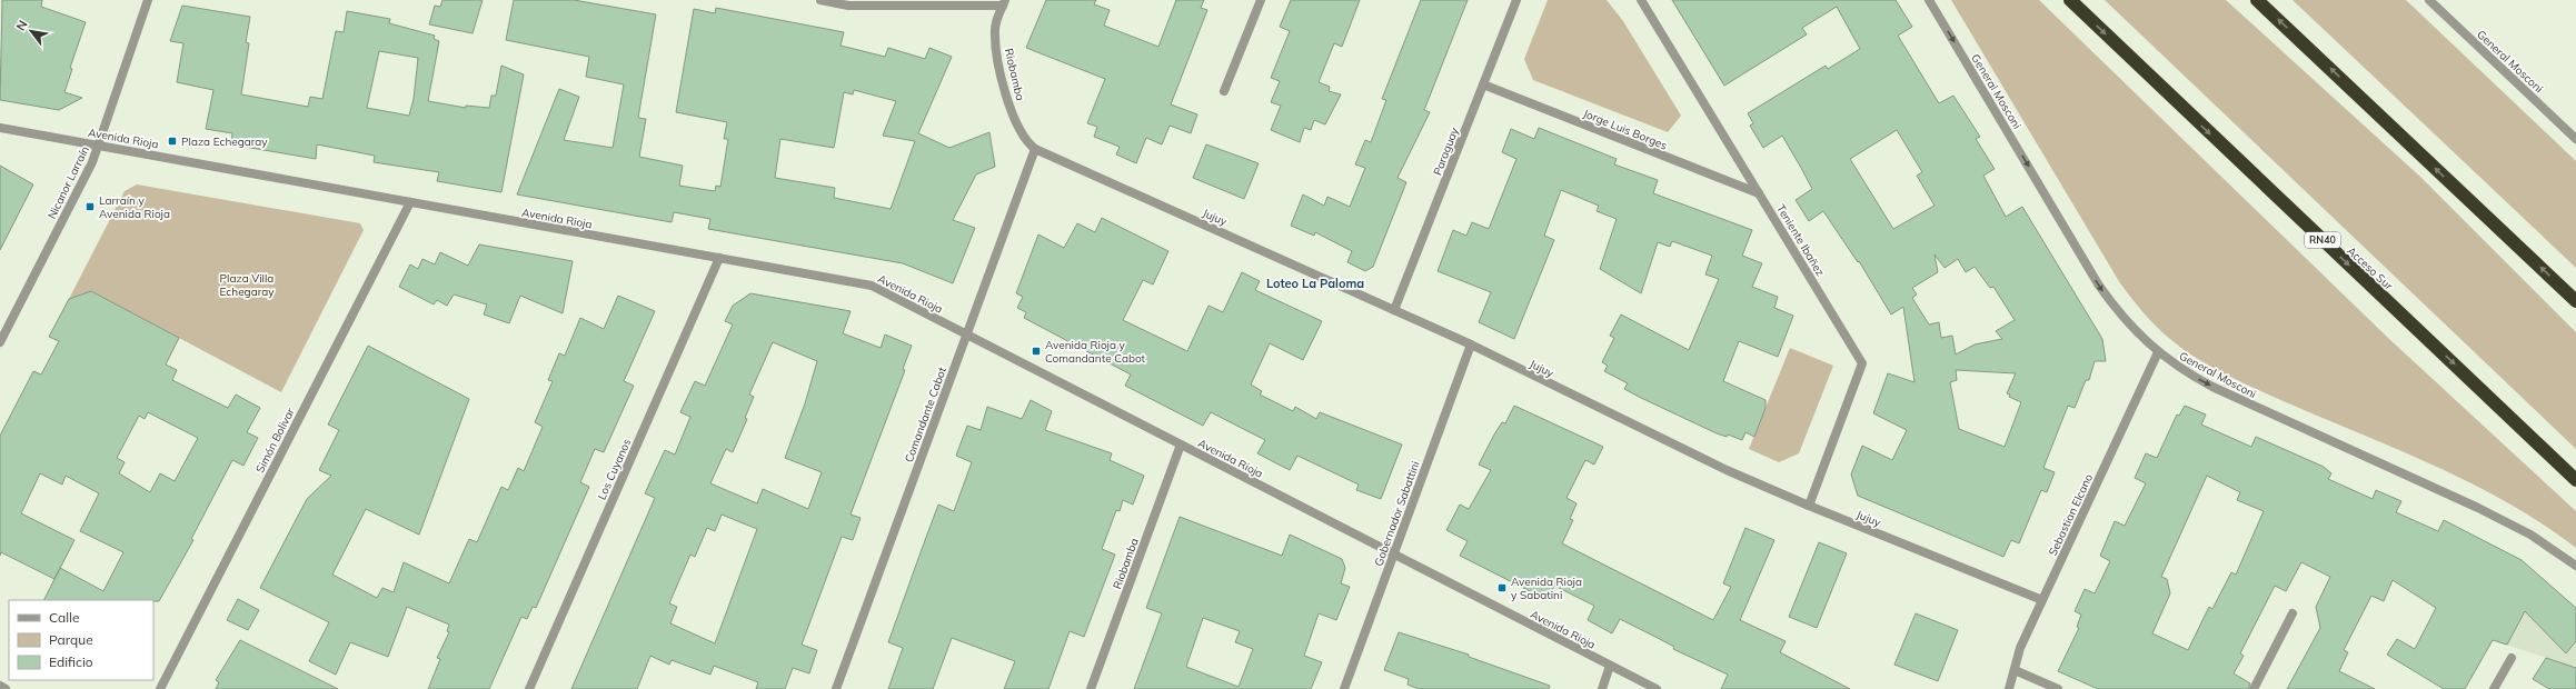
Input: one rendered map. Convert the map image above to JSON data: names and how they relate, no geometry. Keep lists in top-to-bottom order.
{
  "streets": {
    "highway": ["RN40", "Acceso Sur"],
    "street": [
      "General Mosconi",
      "Riobamba",
      "Jorge Luis Borges",
      "Avenida Rioja",
      "Paraguay",
      "Nicanor Larraín",
      "Jujuy",
      "Teniente Ibañez",
      "Comandante Cabot",
      "Simón Bolivar",
      "Los Cuyanos",
      "Gobernador Sabattini",
      "Sebastian Elcano"
    ]
  },
  "crossings": [
    ["General Mosconi", "Sebastian Elcano"],
    ["Riobamba", "Avenida Rioja"],
    ["Riobamba", "Jujuy"],
    ["Riobamba", "Comandante Cabot"],
    ["Jorge Luis Borges", "Paraguay"],
    ["Jorge Luis Borges", "Teniente Ibañez"],
    ["Avenida Rioja", "Nicanor Larraín"],
    ["Avenida Rioja", "Comandante Cabot"],
    ["Avenida Rioja", "Simón Bolivar"],
    ["Avenida Rioja", "Los Cuyanos"],
    ["Avenida Rioja", "Gobernador Sabattini"],
    ["Paraguay", "Jujuy"],
    ["Jujuy", "Teniente Ibañez"],
    ["Jujuy", "Comandante Cabot"],
    ["Jujuy", "Gobernador Sabattini"],
    ["Jujuy", "Sebastian Elcano"]
  ],
  "one_way": ["General Mosconi", "Acceso Sur"],
  "districts": ["Loteo La Paloma"],
  "parks": ["Plaza Villa Echegaray"],
  "places": {
    "transit": [
      "Plaza Echegaray",
      "Larraín y Avenida Rioja",
      "Avenida Rioja y Comandante Cabot",
      "Avenida Rioja y Sabatini"
    ]
  },
  "legend": ["Calle", "Parque", "Edificio"],
  "north": "top left"
}
